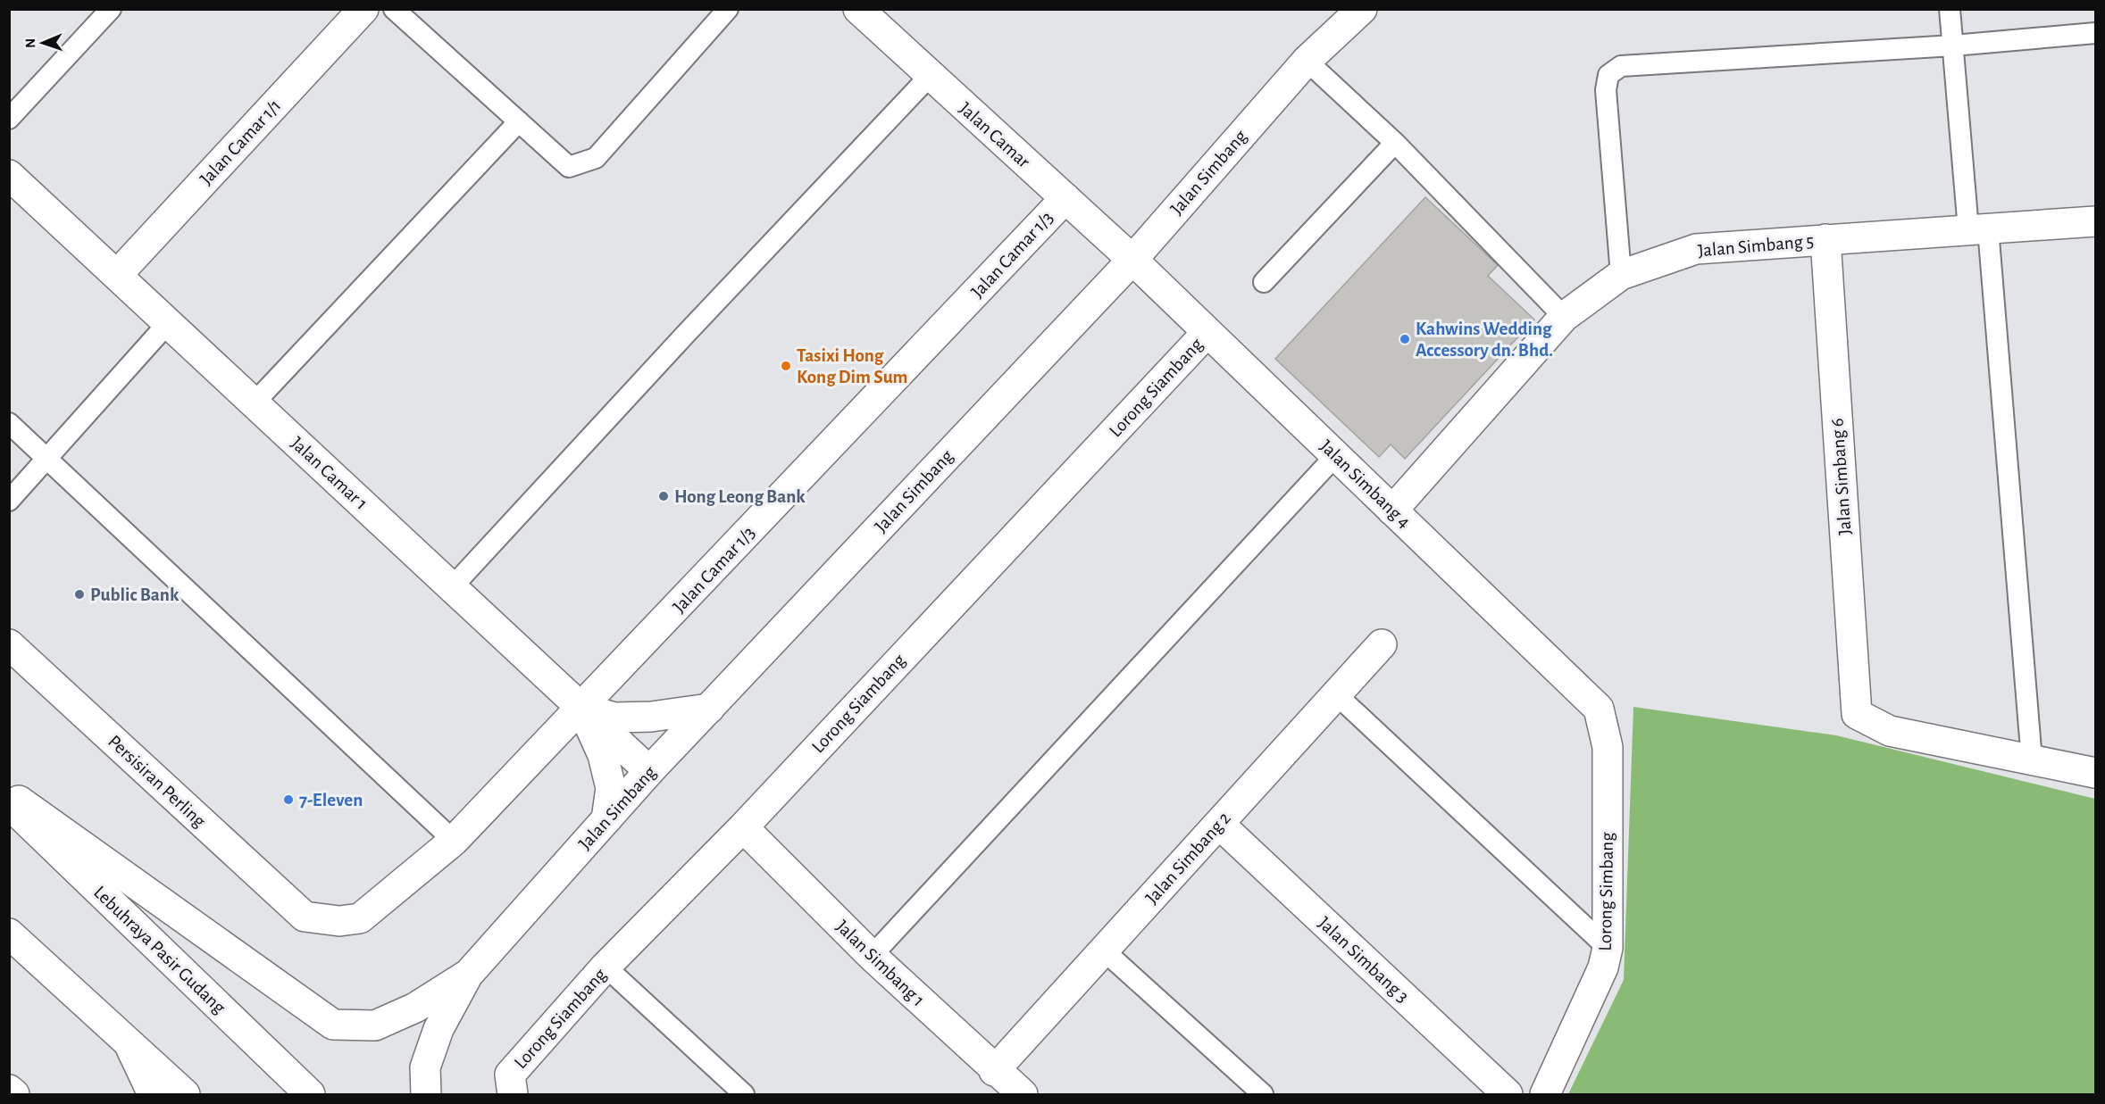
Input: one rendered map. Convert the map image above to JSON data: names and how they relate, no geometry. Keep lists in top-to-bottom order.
{
  "streets": {
    "main road": [
      "Jalan Camar",
      "Jalan Camar 1/1",
      "Jalan Simbang",
      "Jalan Simbang 5",
      "Jalan Camar 1/3",
      "Lorong Siambang",
      "Jalan Camar 1",
      "Jalan Simbang 6",
      "Jalan Simbang 4",
      "Persisiran Perling",
      "Jalan Simbang 2",
      "Lorong Simbang",
      "Lebuhraya Pasir Gudang",
      "Jalan Simbang 3",
      "Jalan Simbang 1"
    ]
  },
  "crossings": [
    ["Jalan Camar", "Jalan Simbang"],
    ["Jalan Camar", "Jalan Camar 1/3"],
    ["Jalan Camar", "Jalan Simbang 4"],
    ["Jalan Camar 1/1", "Jalan Camar 1"],
    ["Jalan Simbang", "Jalan Camar 1"],
    ["Jalan Simbang", "Jalan Simbang 4"],
    ["Jalan Simbang 5", "Jalan Simbang 6"],
    ["Jalan Simbang 5", "Jalan Simbang 4"],
    ["Jalan Camar 1/3", "Jalan Camar 1"],
    ["Jalan Camar 1/3", "Persisiran Perling"],
    ["Lorong Siambang", "Jalan Simbang 4"],
    ["Lorong Siambang", "Jalan Simbang 1"],
    ["Jalan Simbang 4", "Lorong Simbang"],
    ["Jalan Simbang 2", "Jalan Simbang 3"],
    ["Jalan Simbang 2", "Jalan Simbang 1"]
  ],
  "places": [
    "Kahwins Wedding Accessory dn. Bhd.",
    "Tasixi Hong Kong Dim Sum",
    "Hong Leong Bank",
    "Public Bank",
    "7-Eleven"
  ],
  "north": "left"
}
